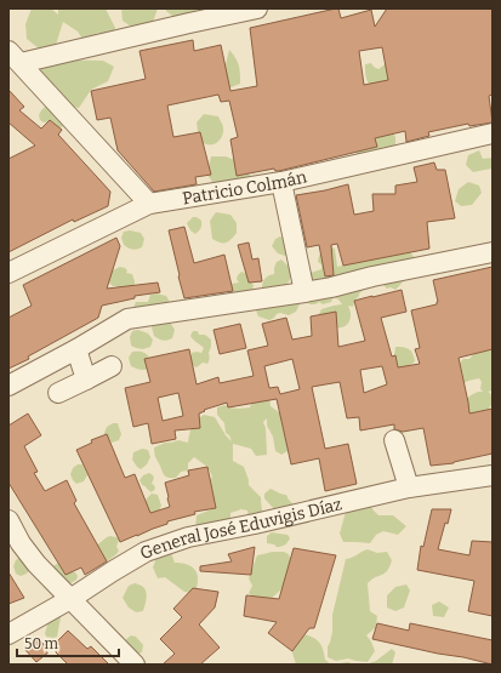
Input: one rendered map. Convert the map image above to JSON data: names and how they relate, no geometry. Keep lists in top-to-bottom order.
{
  "streets": {
    "street": ["Patricio Colmán", "General José Eduvigis Díaz"]
  },
  "scale_bar": "50 m"
}
